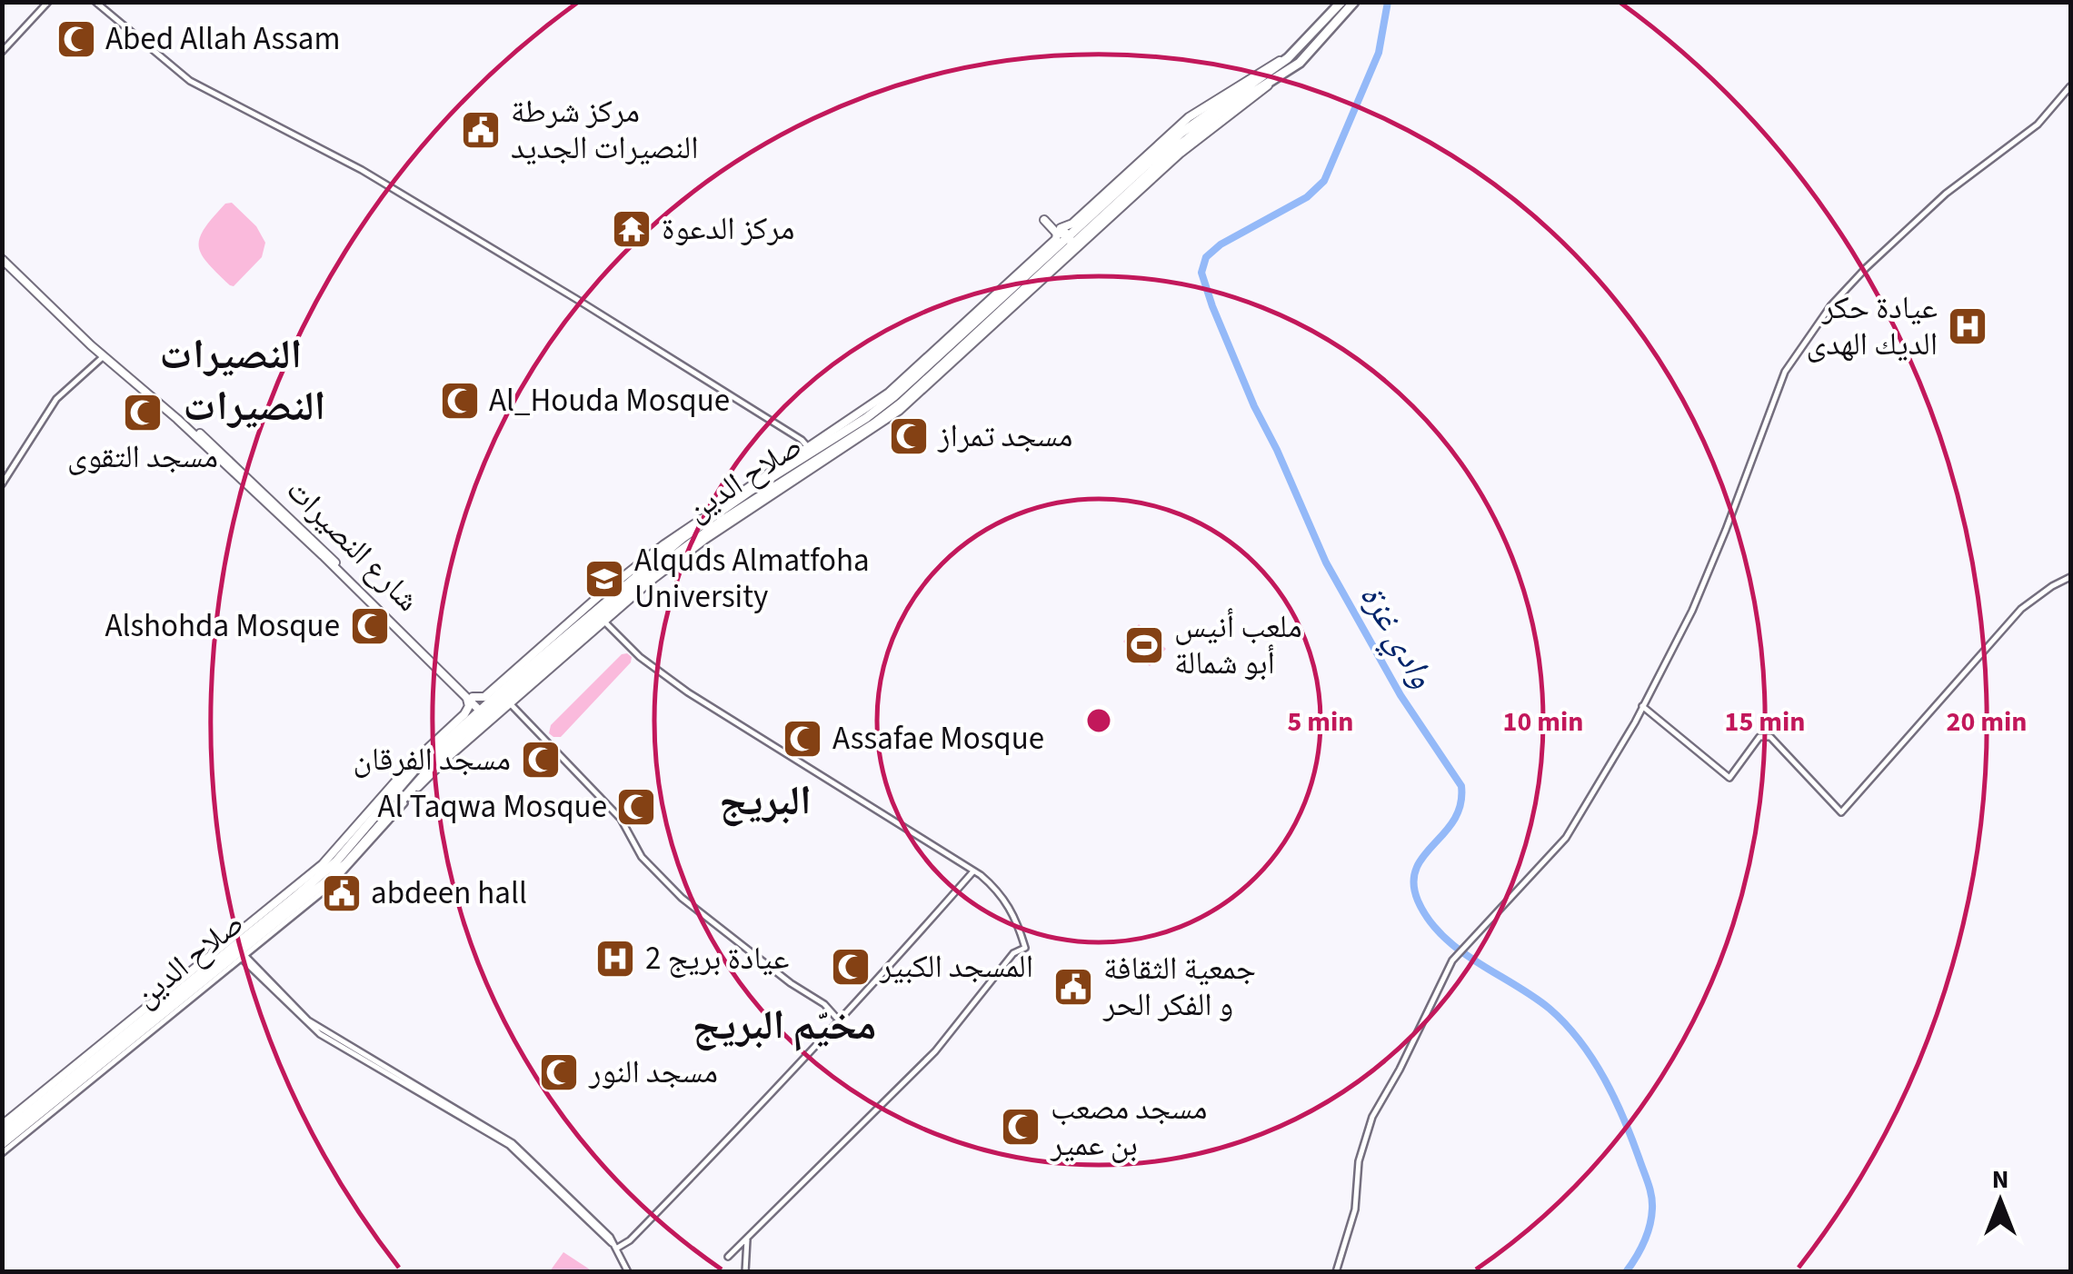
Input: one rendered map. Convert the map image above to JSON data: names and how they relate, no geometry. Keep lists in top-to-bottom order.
{
  "streets": {
    "highway": ["صلاح الدين"],
    "main road": ["شارع النصيرات"]
  },
  "crossings": [
    ["صلاح الدين", "شارع النصيرات"]
  ],
  "districts": [
    "النصيرات",
    "النصيرات",
    "البريج",
    "مخيّم البريج"
  ],
  "water": ["وادي غزة"],
  "places": {
    "mosque": [
      "Abed Allah Assam",
      "Al_Houda Mosque",
      "مسجد التقوى",
      "مسجد تمراز",
      "Alshohda Mosque",
      "Assafae Mosque",
      "مسجد الفرقان",
      "Al Taqwa Mosque",
      "المسجد الكبير",
      "مسجد النور",
      "مسجد مصعب بن عمير"
    ],
    "public building": ["مركز شرطة النصيرات الجديد", "abdeen hall", "جمعية الثقافة و الفكر الحر"],
    "temple": ["مركز الدعوة"],
    "hospital": ["عيادة حكر الديك الهدى", "عيادة بريج 2"],
    "school or university": ["Alquds Almatfoha University"],
    "sports": ["ملعب أنيس أبو شمالة"]
  },
  "north": "top",
  "rings": [
    "5 min",
    "10 min",
    "15 min",
    "20 min"
  ]
}
